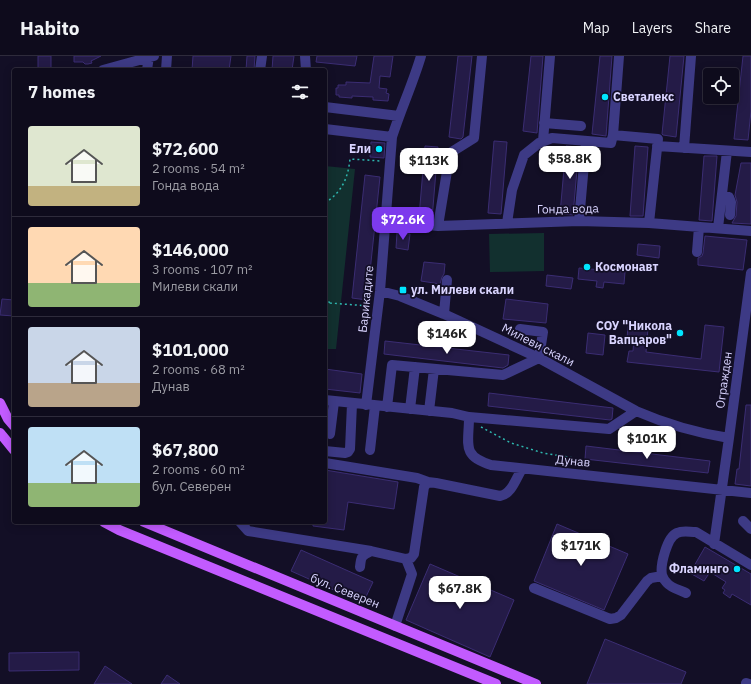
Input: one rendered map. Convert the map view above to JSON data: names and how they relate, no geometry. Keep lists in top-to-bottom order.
{
  "streets": {
    "main road": ["бул. Северен"],
    "street": [
      "Гонда вода",
      "Барикадите",
      "Милеви скали",
      "Огражден",
      "Дунав"
    ]
  },
  "crossings": [
    ["Гонда вода", "Барикадите"],
    ["Барикадите", "Милеви скали"],
    ["Милеви скали", "Огражден"],
    ["Огражден", "Дунав"]
  ],
  "places": {
    "other": [
      "Светалекс",
      "Ели",
      "Космонавт",
      "СОУ \"Никола Вапцаров\"",
      "Фламинго"
    ],
    "transit": ["ул. Милеви скали"]
  },
  "page": {
    "header": "Habito",
    "nav": ["Map", "Layers", "Share"],
    "heading": "7 homes",
    "list": [
      {
        "name": "$72,600",
        "note": "2 rooms · 54 m² · Гонда вода"
      },
      {
        "name": "$146,000",
        "note": "3 rooms · 107 m² · Милеви скали"
      },
      {
        "name": "$101,000",
        "note": "2 rooms · 68 m² · Дунав"
      },
      {
        "name": "$67,800",
        "note": "2 rooms · 60 m² · бул. Северен"
      }
    ],
    "price": [
      "$58.8K",
      "$113K",
      "$72.6K",
      "$146K",
      "$101K",
      "$171K",
      "$67.8K"
    ]
  }
}
